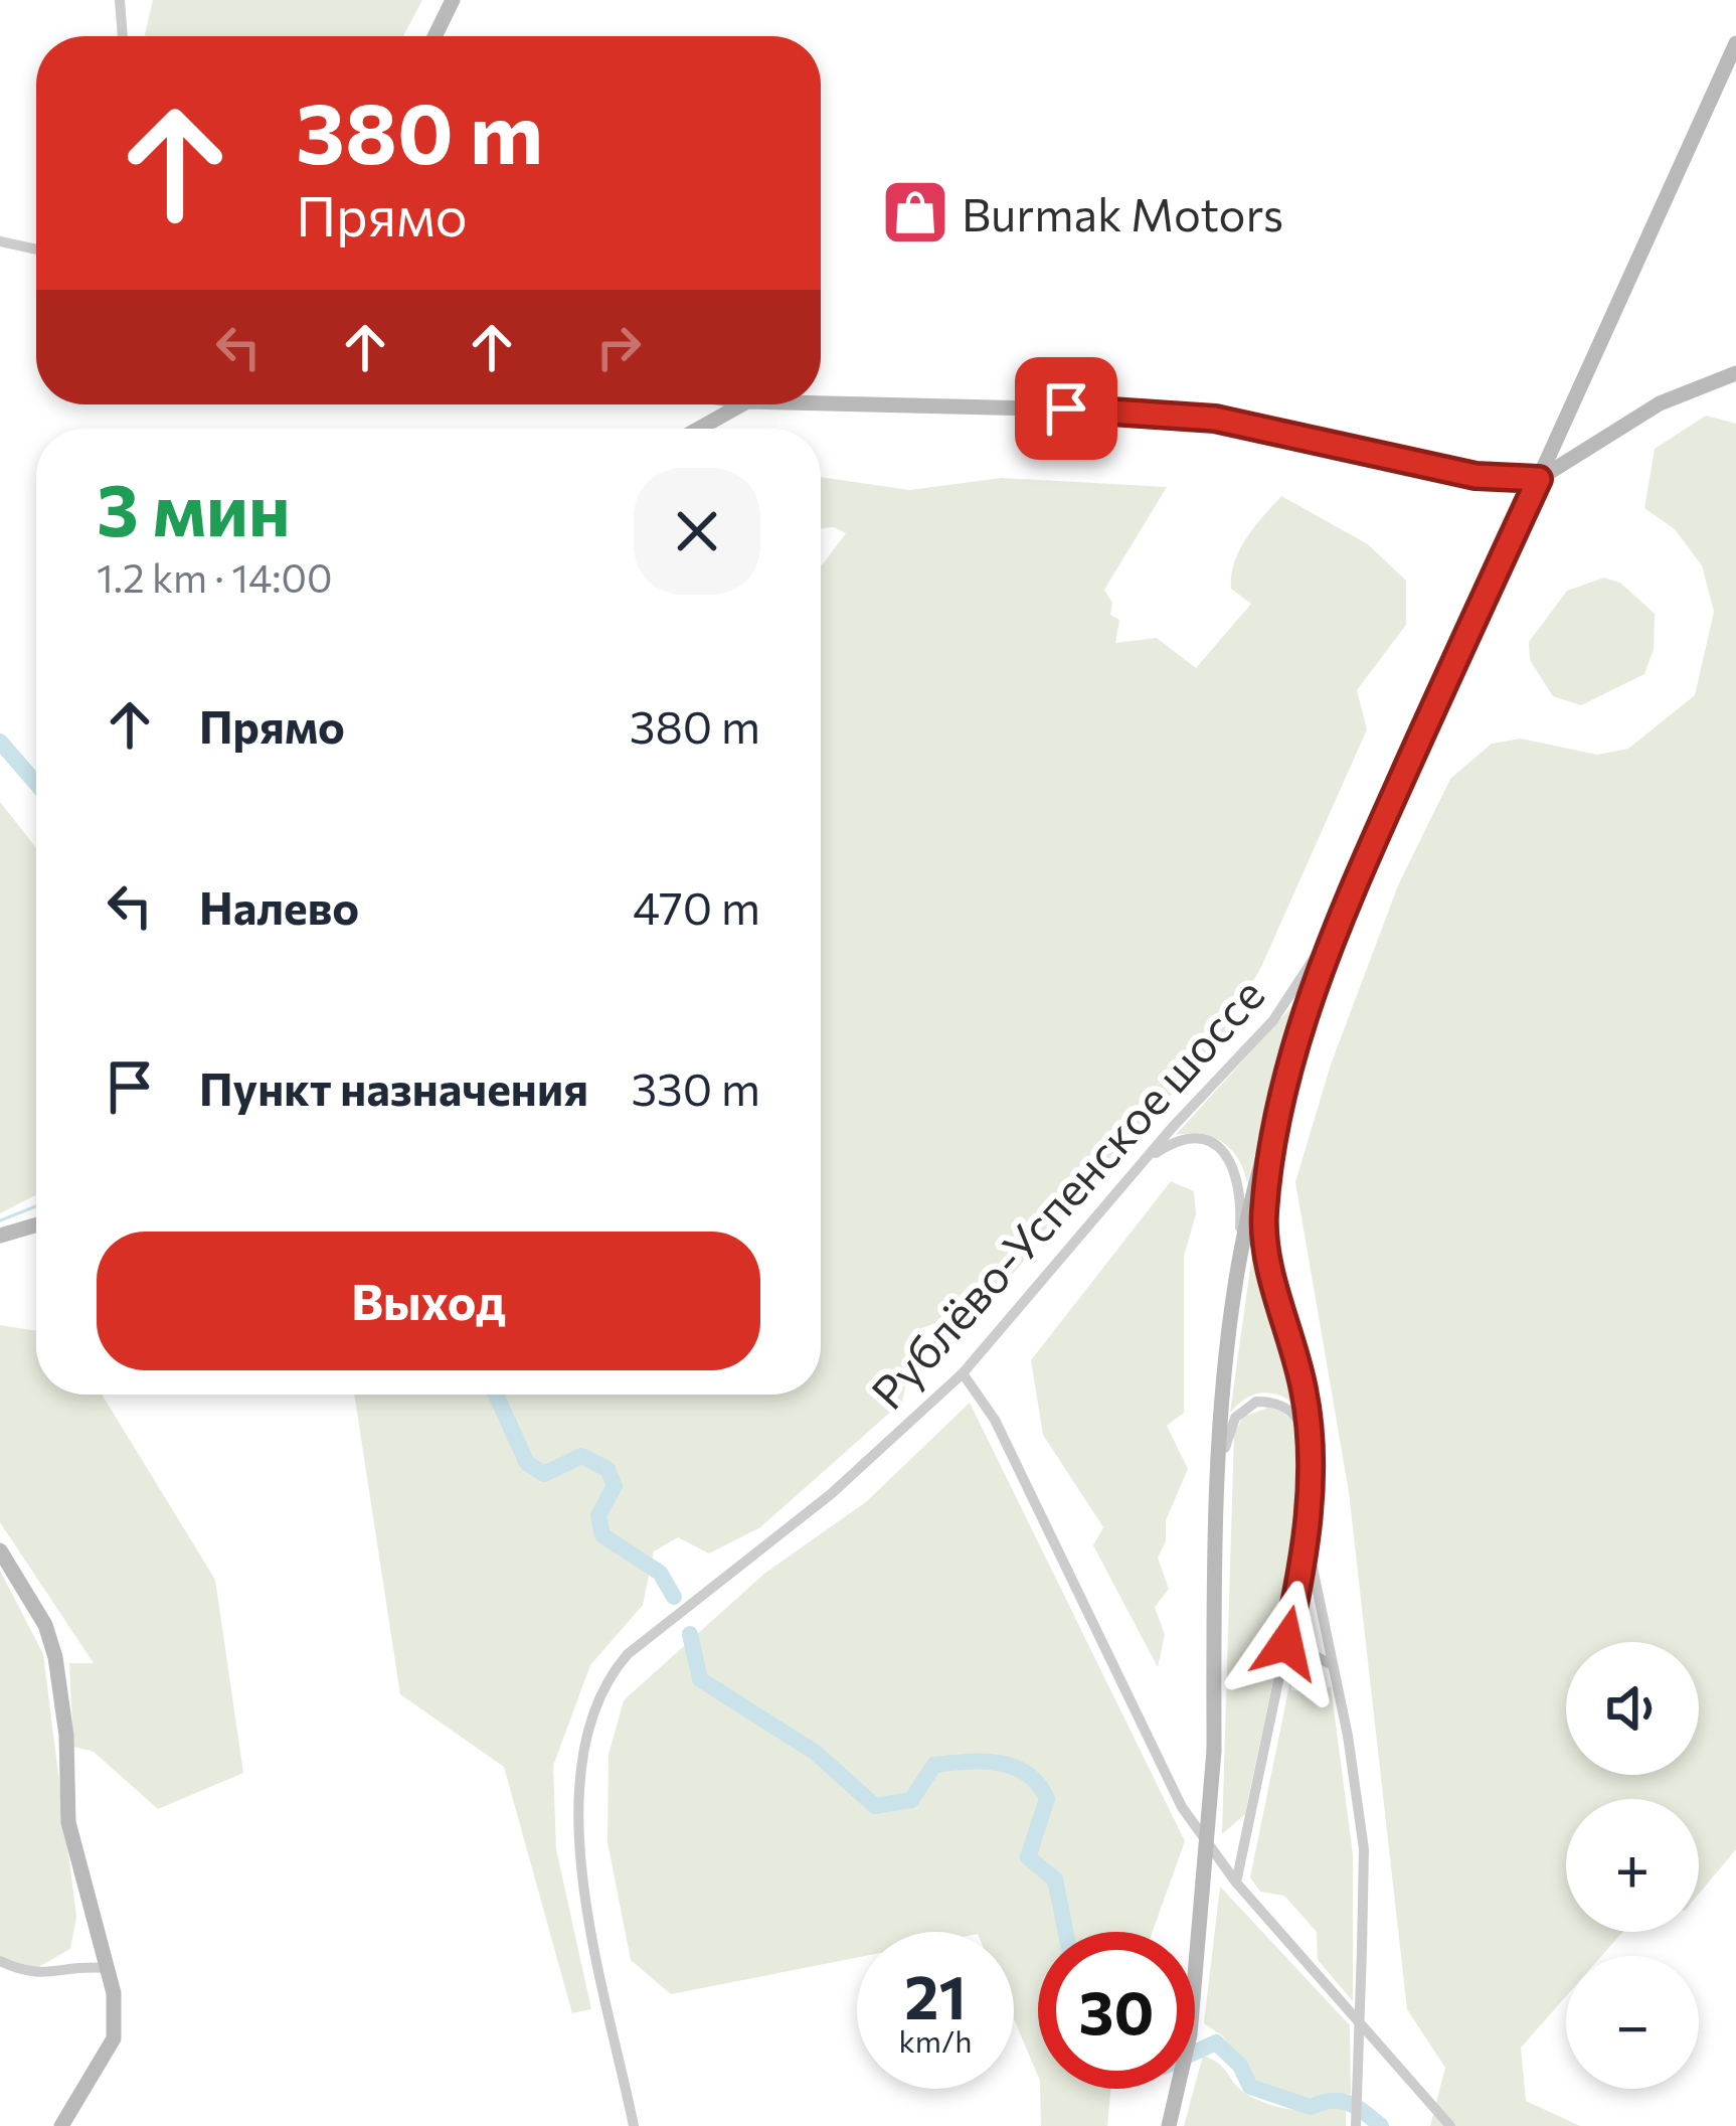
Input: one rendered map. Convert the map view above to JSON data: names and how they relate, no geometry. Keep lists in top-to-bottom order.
{
  "streets": {
    "main road": ["Рублёво-Успенское шоссе"]
  },
  "places": {
    "shop": ["Burmak Motors"]
  },
  "page": {
    "turn": ["380 m", "Прямо"],
    "heading": ["3 мин", "1.2 km · 14:00"],
    "list": [
      {
        "name": "Прямо",
        "value": "380 m"
      },
      {
        "name": "Налево",
        "value": "470 m"
      },
      {
        "name": "Пункт назначения",
        "value": "330 m"
      }
    ],
    "buttons": "Выход",
    "map_buttons": ["+", "−"],
    "speed": "21 km/h",
    "limit": "30"
  }
}
